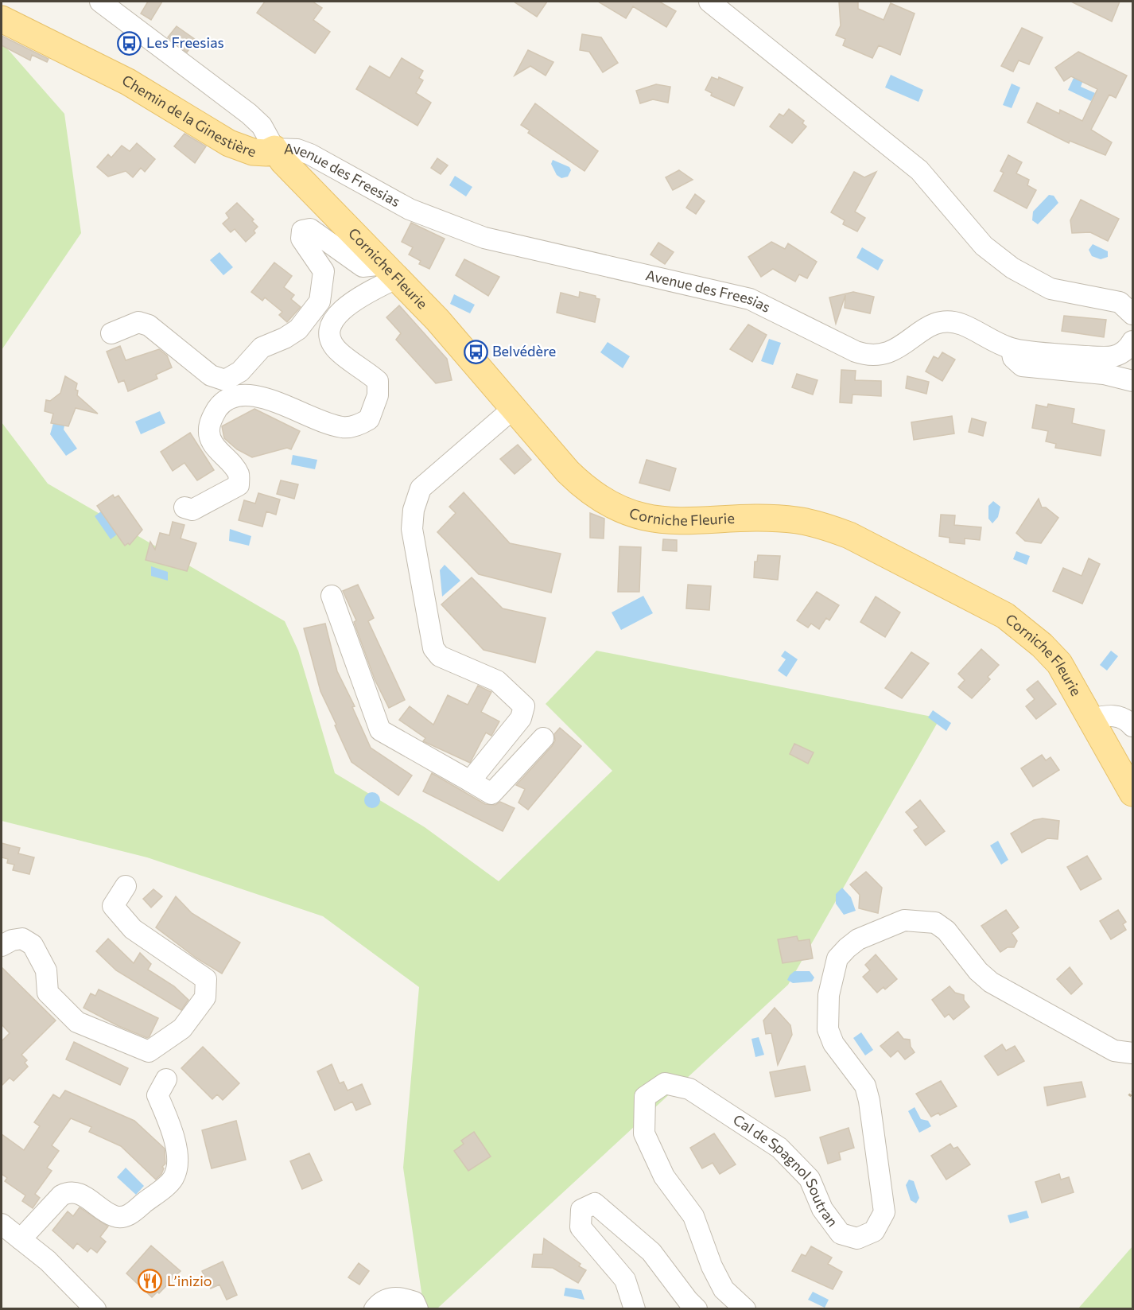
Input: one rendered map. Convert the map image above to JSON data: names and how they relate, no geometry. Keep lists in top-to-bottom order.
{
  "streets": {
    "main road": ["Chemin de la Ginestière", "Corniche Fleurie"],
    "street": ["Avenue des Freesias", "Cal de Spagnol Soutran"]
  },
  "crossings": [
    ["Chemin de la Ginestière", "Avenue des Freesias"],
    ["Chemin de la Ginestière", "Corniche Fleurie"],
    ["Avenue des Freesias", "Corniche Fleurie"]
  ],
  "places": {
    "bus stop": ["Les Freesias", "Belvédère"],
    "restaurant": ["L’inizio"]
  }
}
